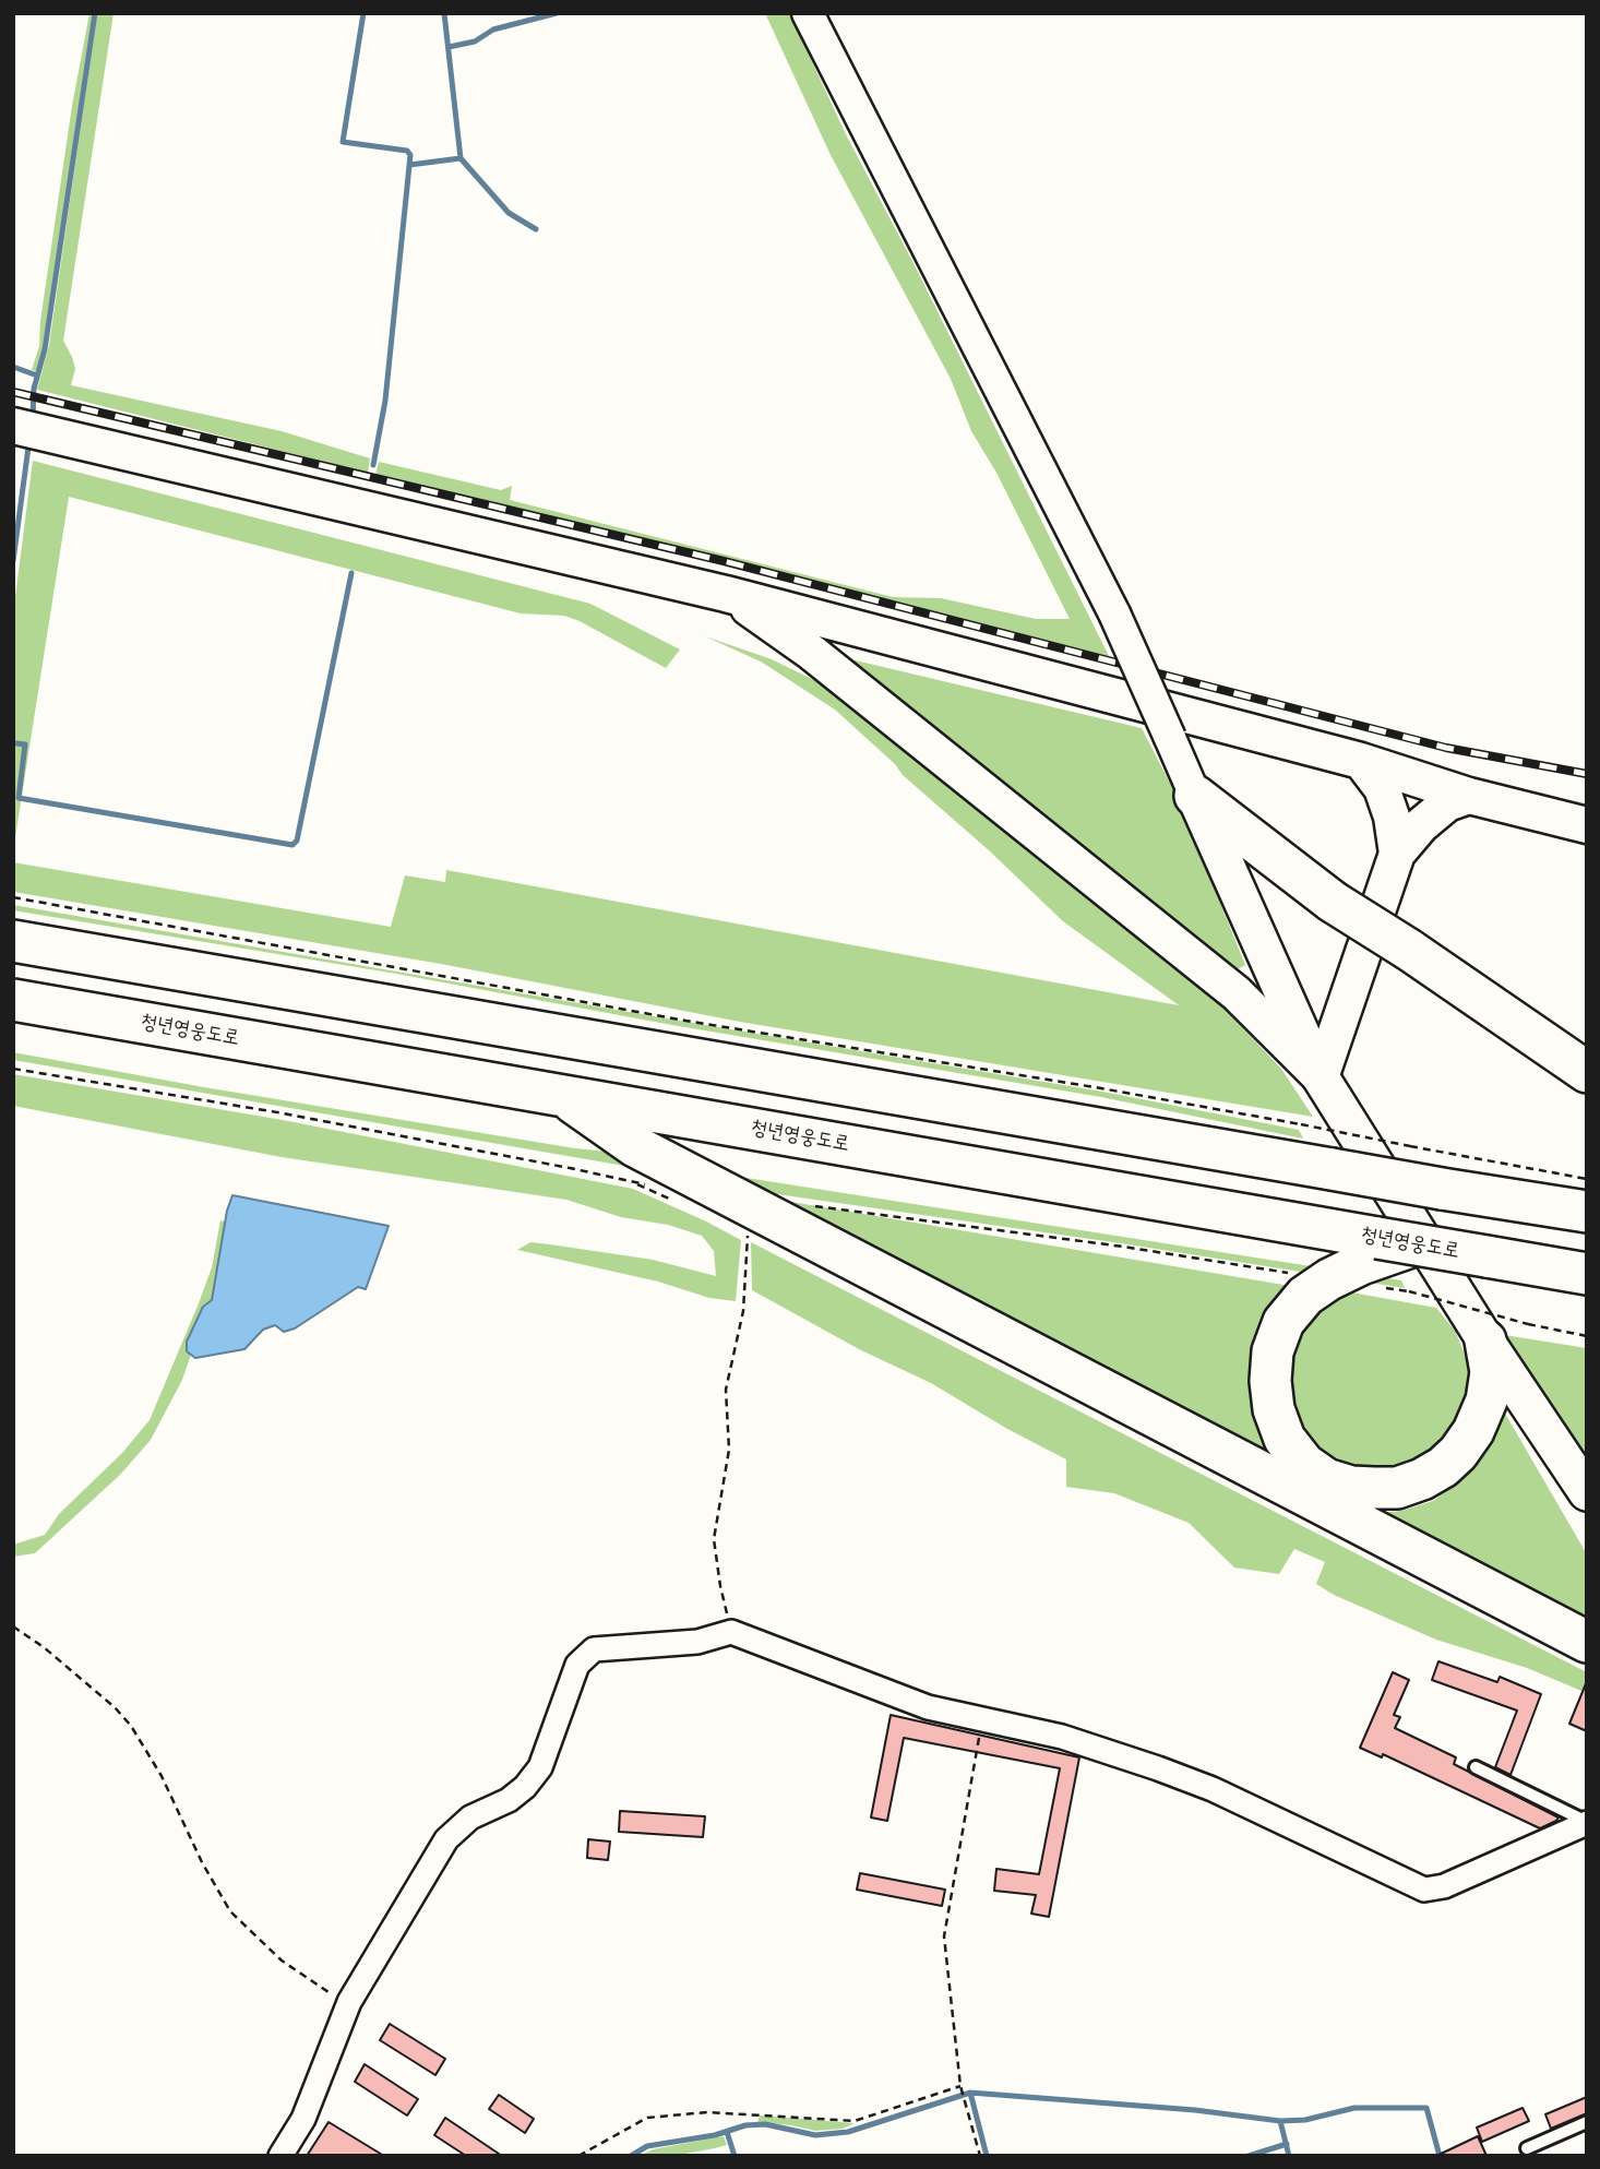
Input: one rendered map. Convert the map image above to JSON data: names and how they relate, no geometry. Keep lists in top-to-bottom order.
{
  "streets": {
    "highway": ["청년영웅도로"]
  }
}
